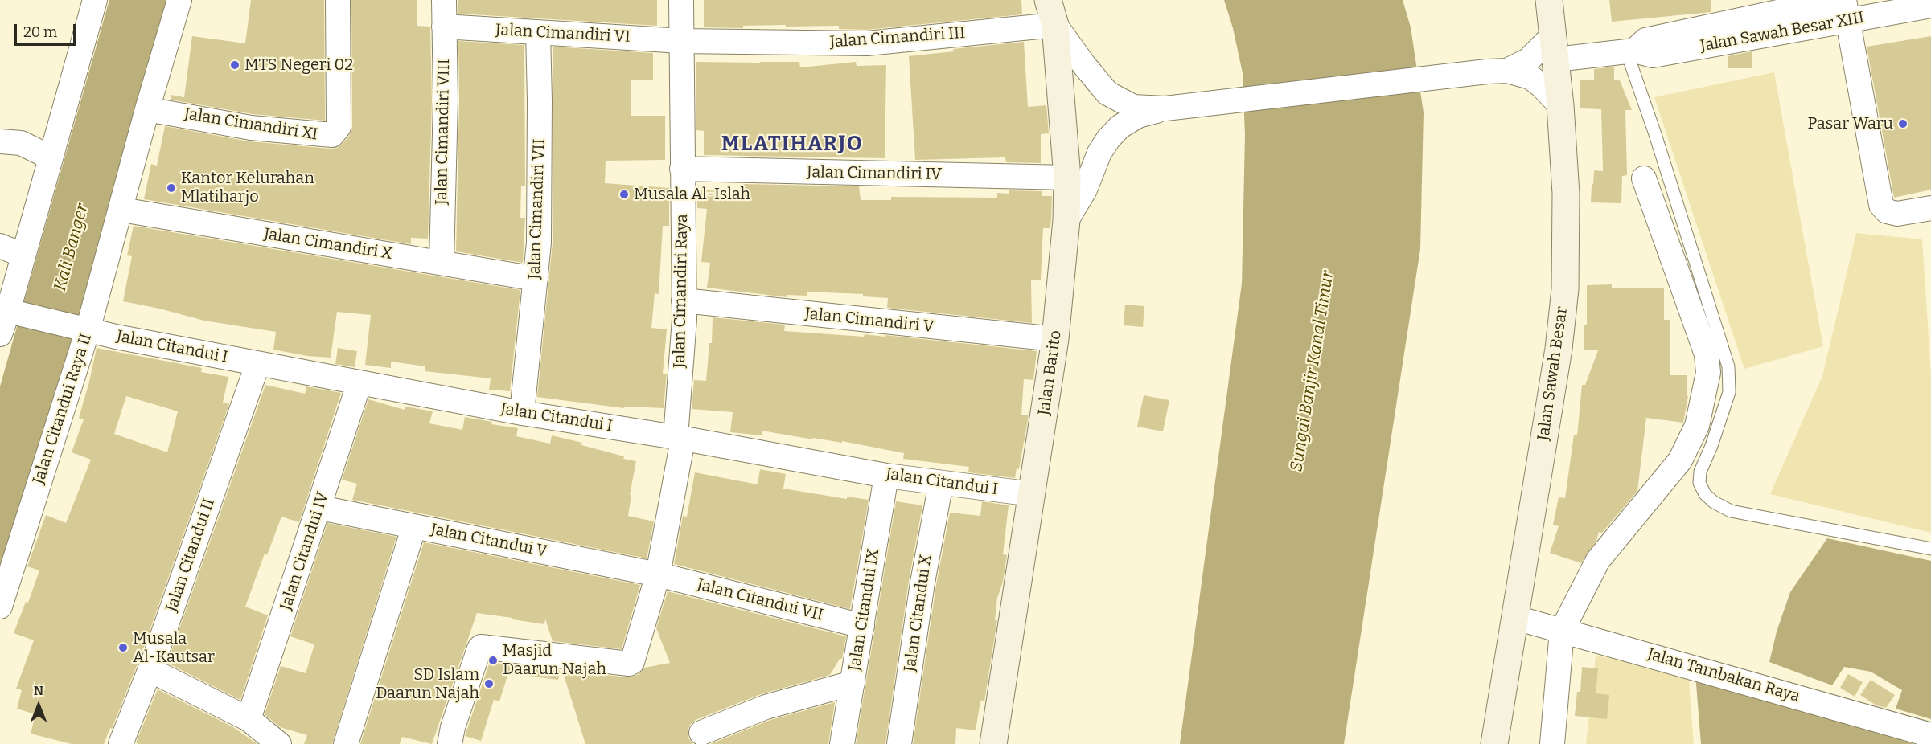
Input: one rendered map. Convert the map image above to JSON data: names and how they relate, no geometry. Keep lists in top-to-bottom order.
{
  "streets": {
    "street": [
      "Jalan Sawah Besar XIII",
      "Jalan Cimandiri VI",
      "Jalan Cimandiri III",
      "Jalan Cimandiri XI",
      "Jalan Cimandiri VIII",
      "Jalan Cimandiri IV",
      "Jalan Cimandiri VII",
      "Jalan Cimandiri X",
      "Jalan Cimandiri Raya",
      "Jalan Cimandiri V",
      "Jalan Citandui I",
      "Jalan Barito",
      "Jalan Sawah Besar",
      "Jalan Citandui Raya II",
      "Jalan Citandui V",
      "Jalan Citandui IV",
      "Jalan Citandui II",
      "Jalan Citandui VII",
      "Jalan Citandui IX",
      "Jalan Citandui X",
      "Jalan Tambakan Raya"
    ]
  },
  "crossings": [
    ["Jalan Sawah Besar XIII", "Jalan Sawah Besar"],
    ["Jalan Cimandiri VI", "Jalan Cimandiri III"],
    ["Jalan Cimandiri VI", "Jalan Cimandiri VIII"],
    ["Jalan Cimandiri VI", "Jalan Cimandiri VII"],
    ["Jalan Cimandiri VI", "Jalan Cimandiri Raya"],
    ["Jalan Cimandiri III", "Jalan Cimandiri Raya"],
    ["Jalan Cimandiri III", "Jalan Barito"],
    ["Jalan Cimandiri XI", "Jalan Citandui Raya II"],
    ["Jalan Cimandiri VIII", "Jalan Cimandiri X"],
    ["Jalan Cimandiri IV", "Jalan Cimandiri Raya"],
    ["Jalan Cimandiri IV", "Jalan Barito"],
    ["Jalan Cimandiri VII", "Jalan Cimandiri X"],
    ["Jalan Cimandiri VII", "Jalan Citandui I"],
    ["Jalan Cimandiri X", "Jalan Citandui Raya II"],
    ["Jalan Cimandiri Raya", "Jalan Cimandiri V"],
    ["Jalan Cimandiri Raya", "Jalan Citandui I"],
    ["Jalan Cimandiri Raya", "Jalan Citandui V"],
    ["Jalan Cimandiri Raya", "Jalan Citandui VII"],
    ["Jalan Cimandiri V", "Jalan Barito"],
    ["Jalan Citandui I", "Jalan Barito"],
    ["Jalan Citandui I", "Jalan Citandui Raya II"],
    ["Jalan Citandui I", "Jalan Citandui IV"],
    ["Jalan Citandui I", "Jalan Citandui II"],
    ["Jalan Citandui I", "Jalan Citandui IX"],
    ["Jalan Citandui I", "Jalan Citandui X"],
    ["Jalan Sawah Besar", "Jalan Tambakan Raya"],
    ["Jalan Citandui V", "Jalan Citandui IV"],
    ["Jalan Citandui V", "Jalan Citandui VII"],
    ["Jalan Citandui VII", "Jalan Citandui IX"]
  ],
  "districts": ["MLATIHARJO"],
  "water": ["Kali Banger", "Sungai Banjir Kanal Timur"],
  "places": [
    "MTS Negeri 02",
    "Pasar Waru",
    "Kantor Kelurahan Mlatiharjo",
    "Musala Al-Islah",
    "Musala Al-Kautsar",
    "Masjid Daarun Najah",
    "SD Islam Daarun Najah"
  ],
  "scale_bar": "20 m",
  "north": "top"
}
